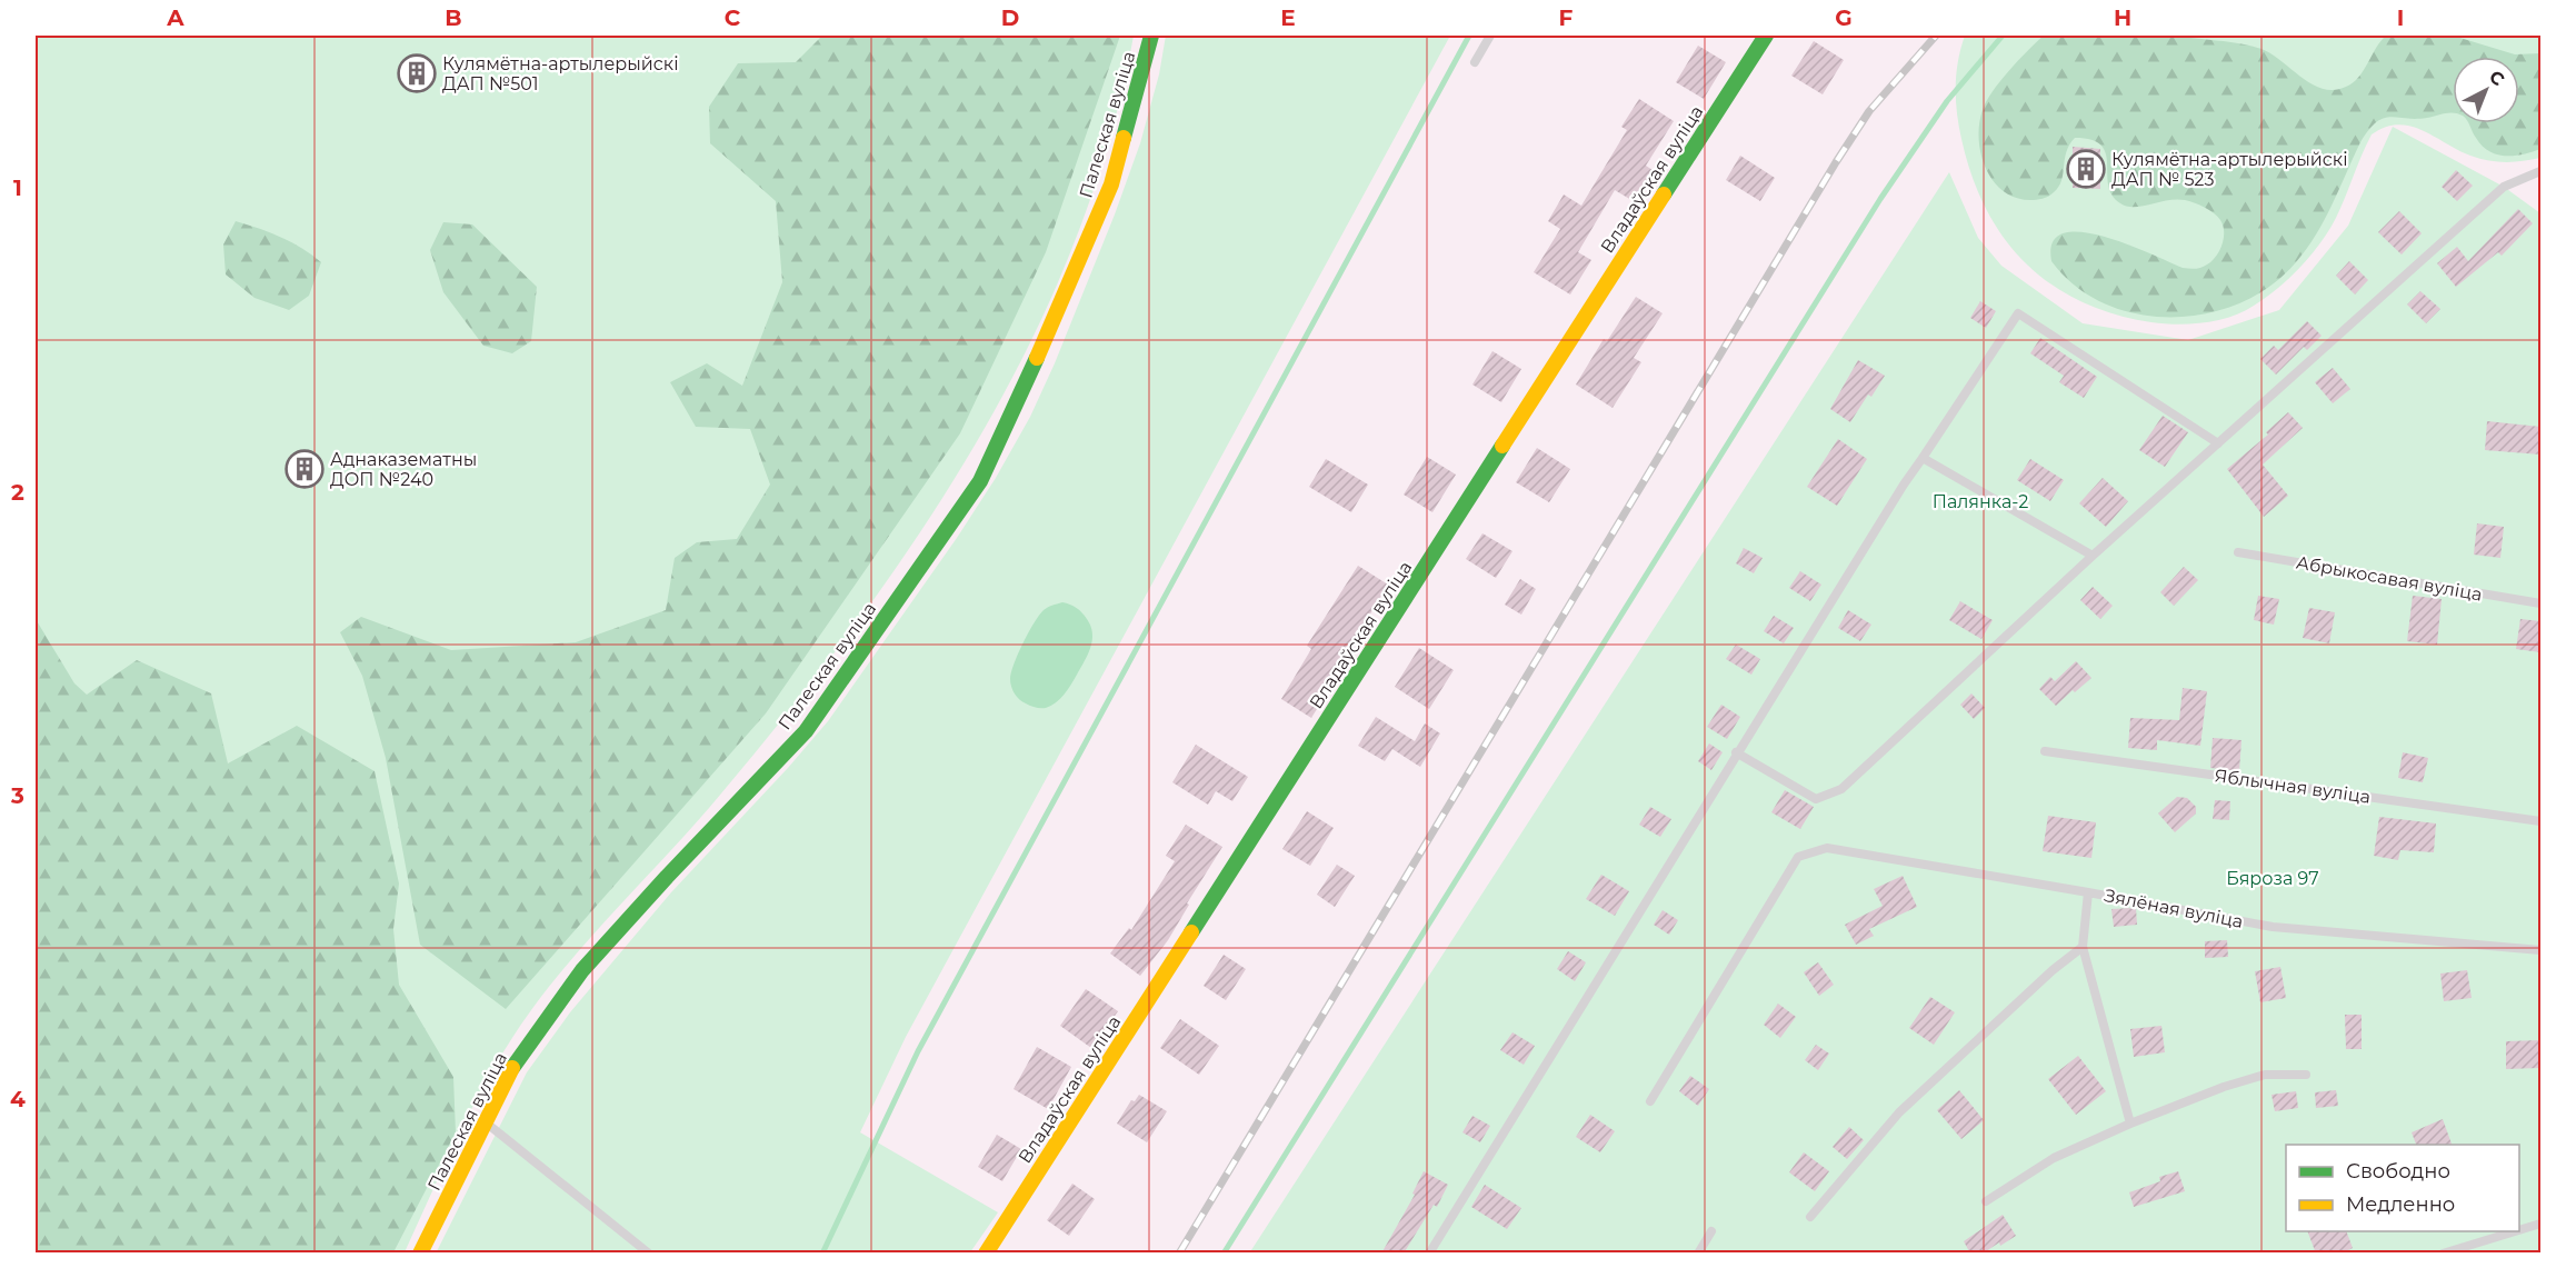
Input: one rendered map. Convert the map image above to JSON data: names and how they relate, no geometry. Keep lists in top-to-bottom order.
{
  "streets": {
    "street": ["Палеская вуліца", "Владаўская вуліца"],
    "lane": ["Абрыкосавая вуліца", "Яблычная вуліца", "Зялёная вуліца"]
  },
  "parks": ["Палянка-2", "Бяроза 97"],
  "places": {
    "building": ["Кулямётна-артылерыйскі ДАП №501", "Кулямётна-артылерыйскі ДАП № 523", "Аднаказематны ДОП №240"]
  },
  "legend": ["Свободно", "Медленно"],
  "north": "top right",
  "grid": {
    "columns": [
      "A",
      "B",
      "C",
      "D",
      "E",
      "F",
      "G",
      "H",
      "I"
    ],
    "rows": [
      "1",
      "2",
      "3",
      "4"
    ]
  }
}
